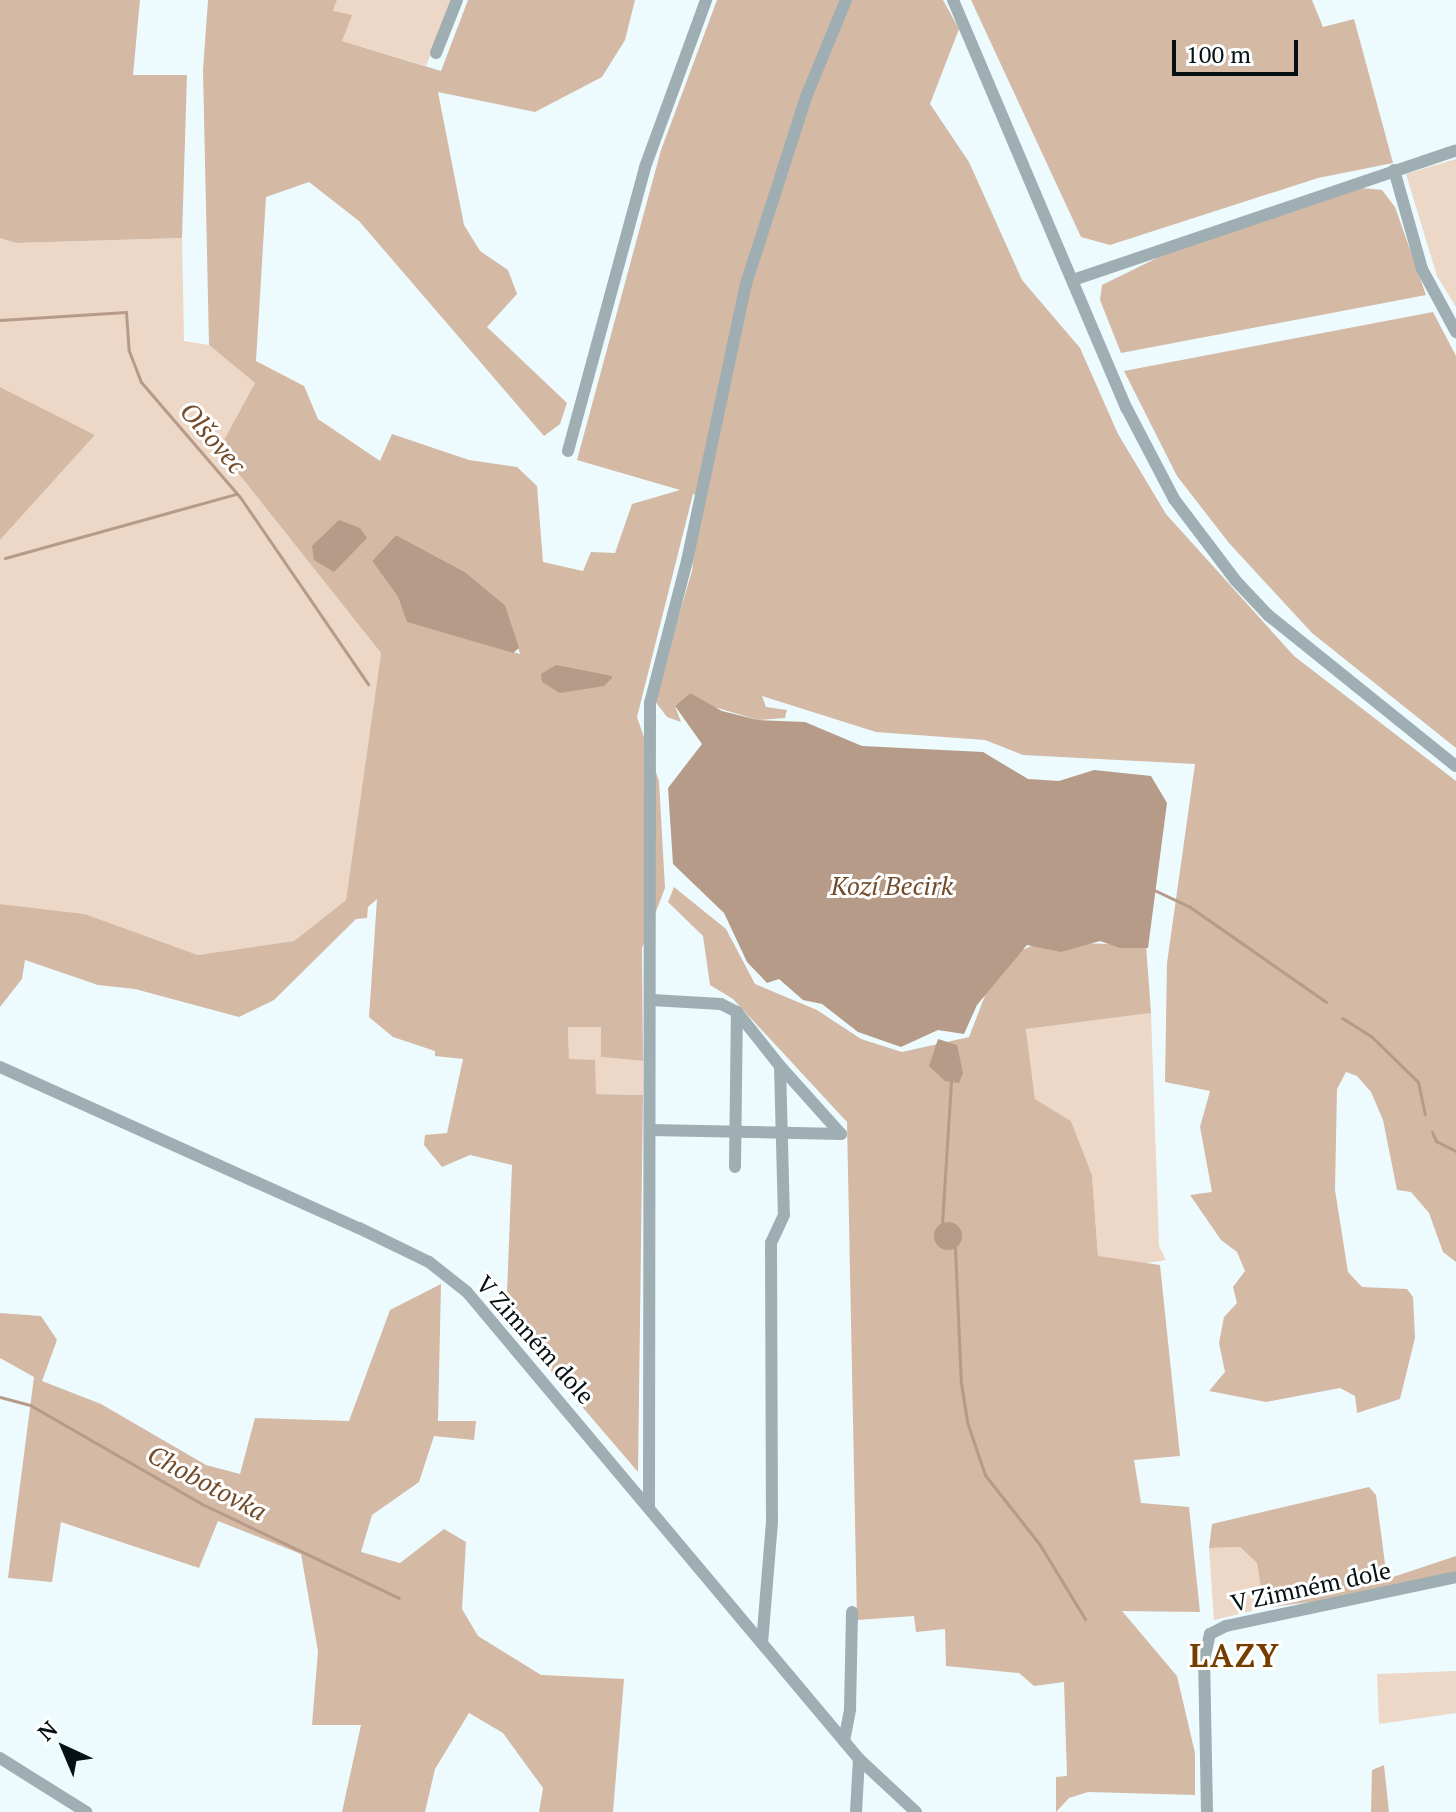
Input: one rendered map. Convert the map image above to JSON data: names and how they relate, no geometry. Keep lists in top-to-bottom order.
{
  "streets": {
    "street": ["V Zimném dole"]
  },
  "districts": ["LAZY"],
  "water": ["Olšovec", "Kozí Becirk", "Chobotovka"],
  "scale_bar": "100 m",
  "north": "top left"
}
